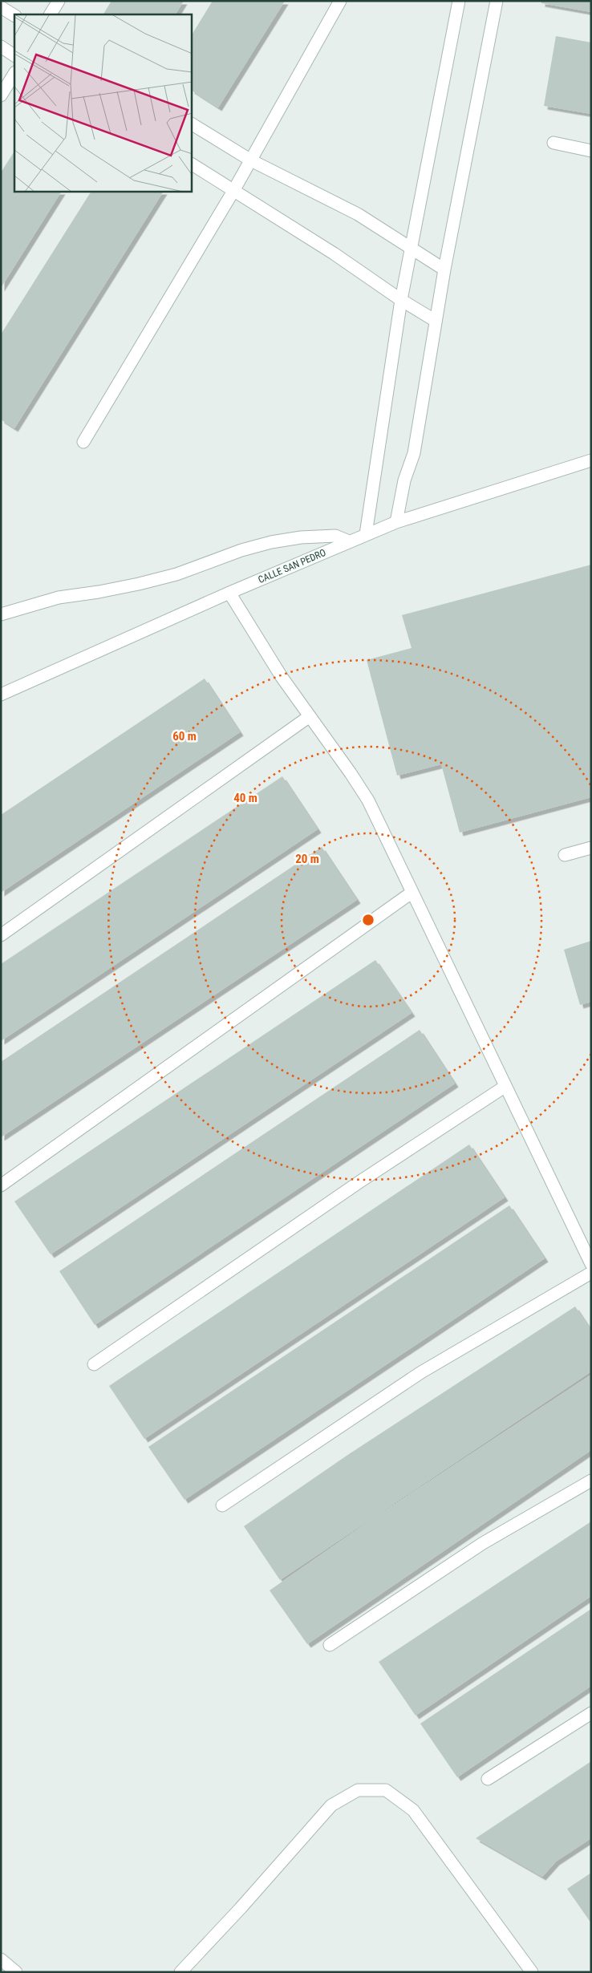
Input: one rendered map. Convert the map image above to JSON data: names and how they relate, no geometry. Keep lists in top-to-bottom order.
{
  "streets": {
    "street": ["CALLE SAN PEDRO"]
  },
  "rings": ["60 m", "40 m", "20 m"]
}
